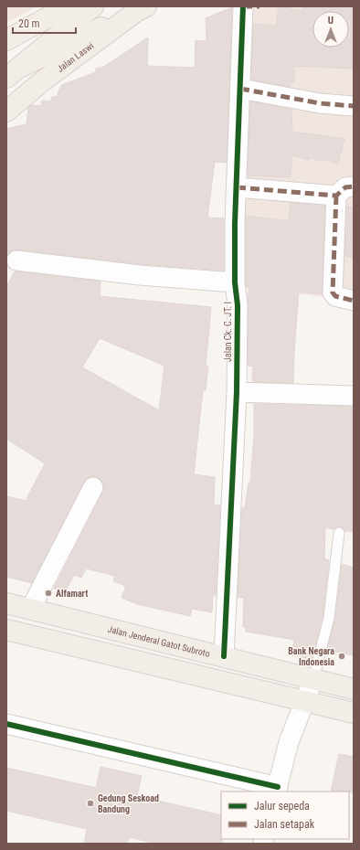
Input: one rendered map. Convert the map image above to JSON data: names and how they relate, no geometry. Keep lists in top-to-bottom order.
{
  "streets": {
    "main road": ["Jalan Laswi", "Jalan Jenderal Gatot Subroto"],
    "street": ["Jalan Ck. C. JT. I"]
  },
  "crossings": [
    ["Jalan Ck. C. JT. I", "Jalan Jenderal Gatot Subroto"]
  ],
  "places": ["Alfamart", "Bank Negara Indonesia", "Gedung Seskoad Bandung"],
  "legend": ["Jalur sepeda", "Jalan setapak"],
  "scale_bar": "20 m",
  "north": "top"
}
